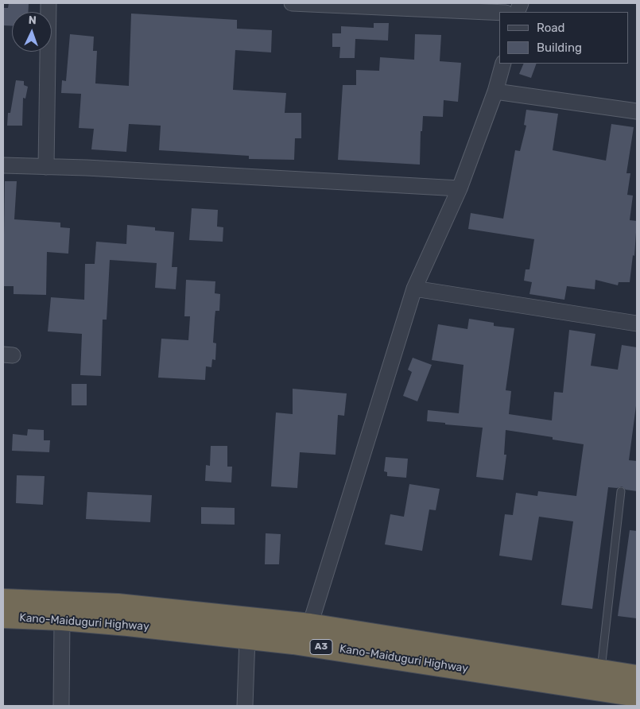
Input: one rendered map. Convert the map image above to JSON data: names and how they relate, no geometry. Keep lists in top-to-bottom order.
{
  "streets": {
    "highway": ["Kano-Maiduguri Highway", "A3"]
  },
  "legend": ["Road", "Building"],
  "north": "top"
}
